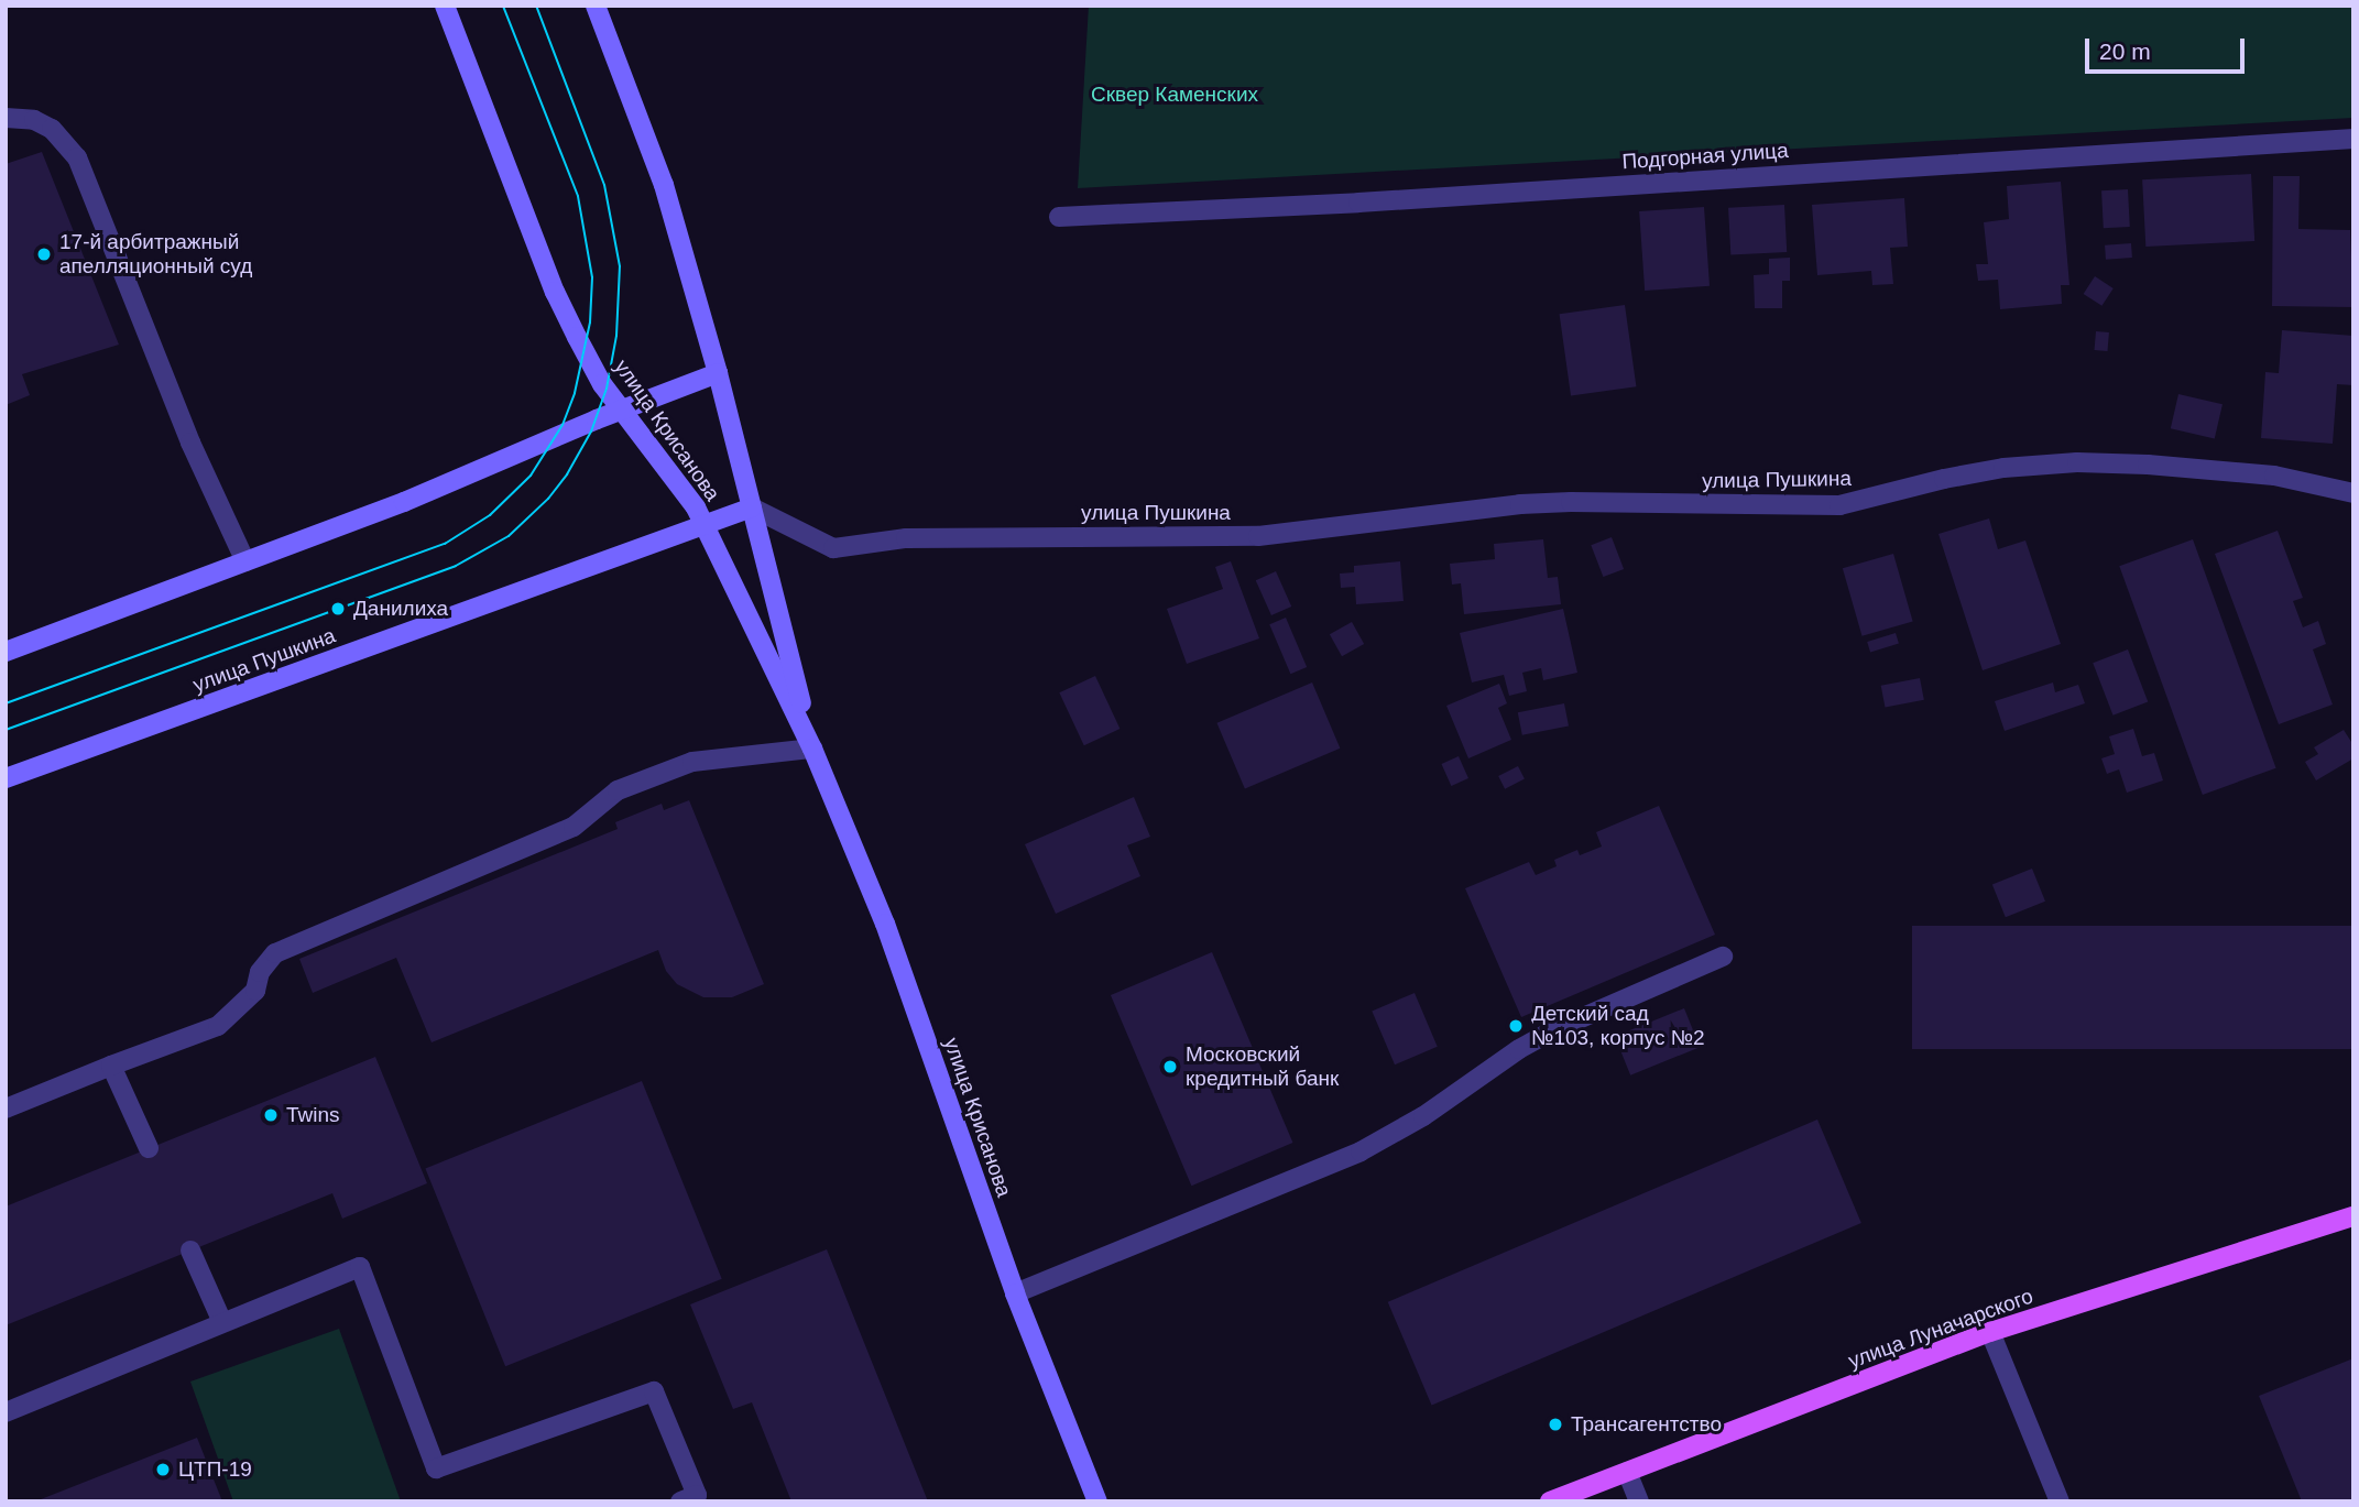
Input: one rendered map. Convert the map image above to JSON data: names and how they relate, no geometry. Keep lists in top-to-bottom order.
{
  "streets": {
    "main road": ["улица Крисанова", "улица Пушкина", "улица Луначарского"],
    "street": ["Подгорная улица"]
  },
  "crossings": [
    ["улица Крисанова", "улица Пушкина"]
  ],
  "parks": ["Сквер Каменских"],
  "places": [
    "17-й арбитражный апелляционный суд",
    "Данилиха",
    "Детский сад №103, корпус №2",
    "Московский кредитный банк",
    "Twins",
    "Трансагентство",
    "ЦТП-19"
  ],
  "scale_bar": "20 m"
}
